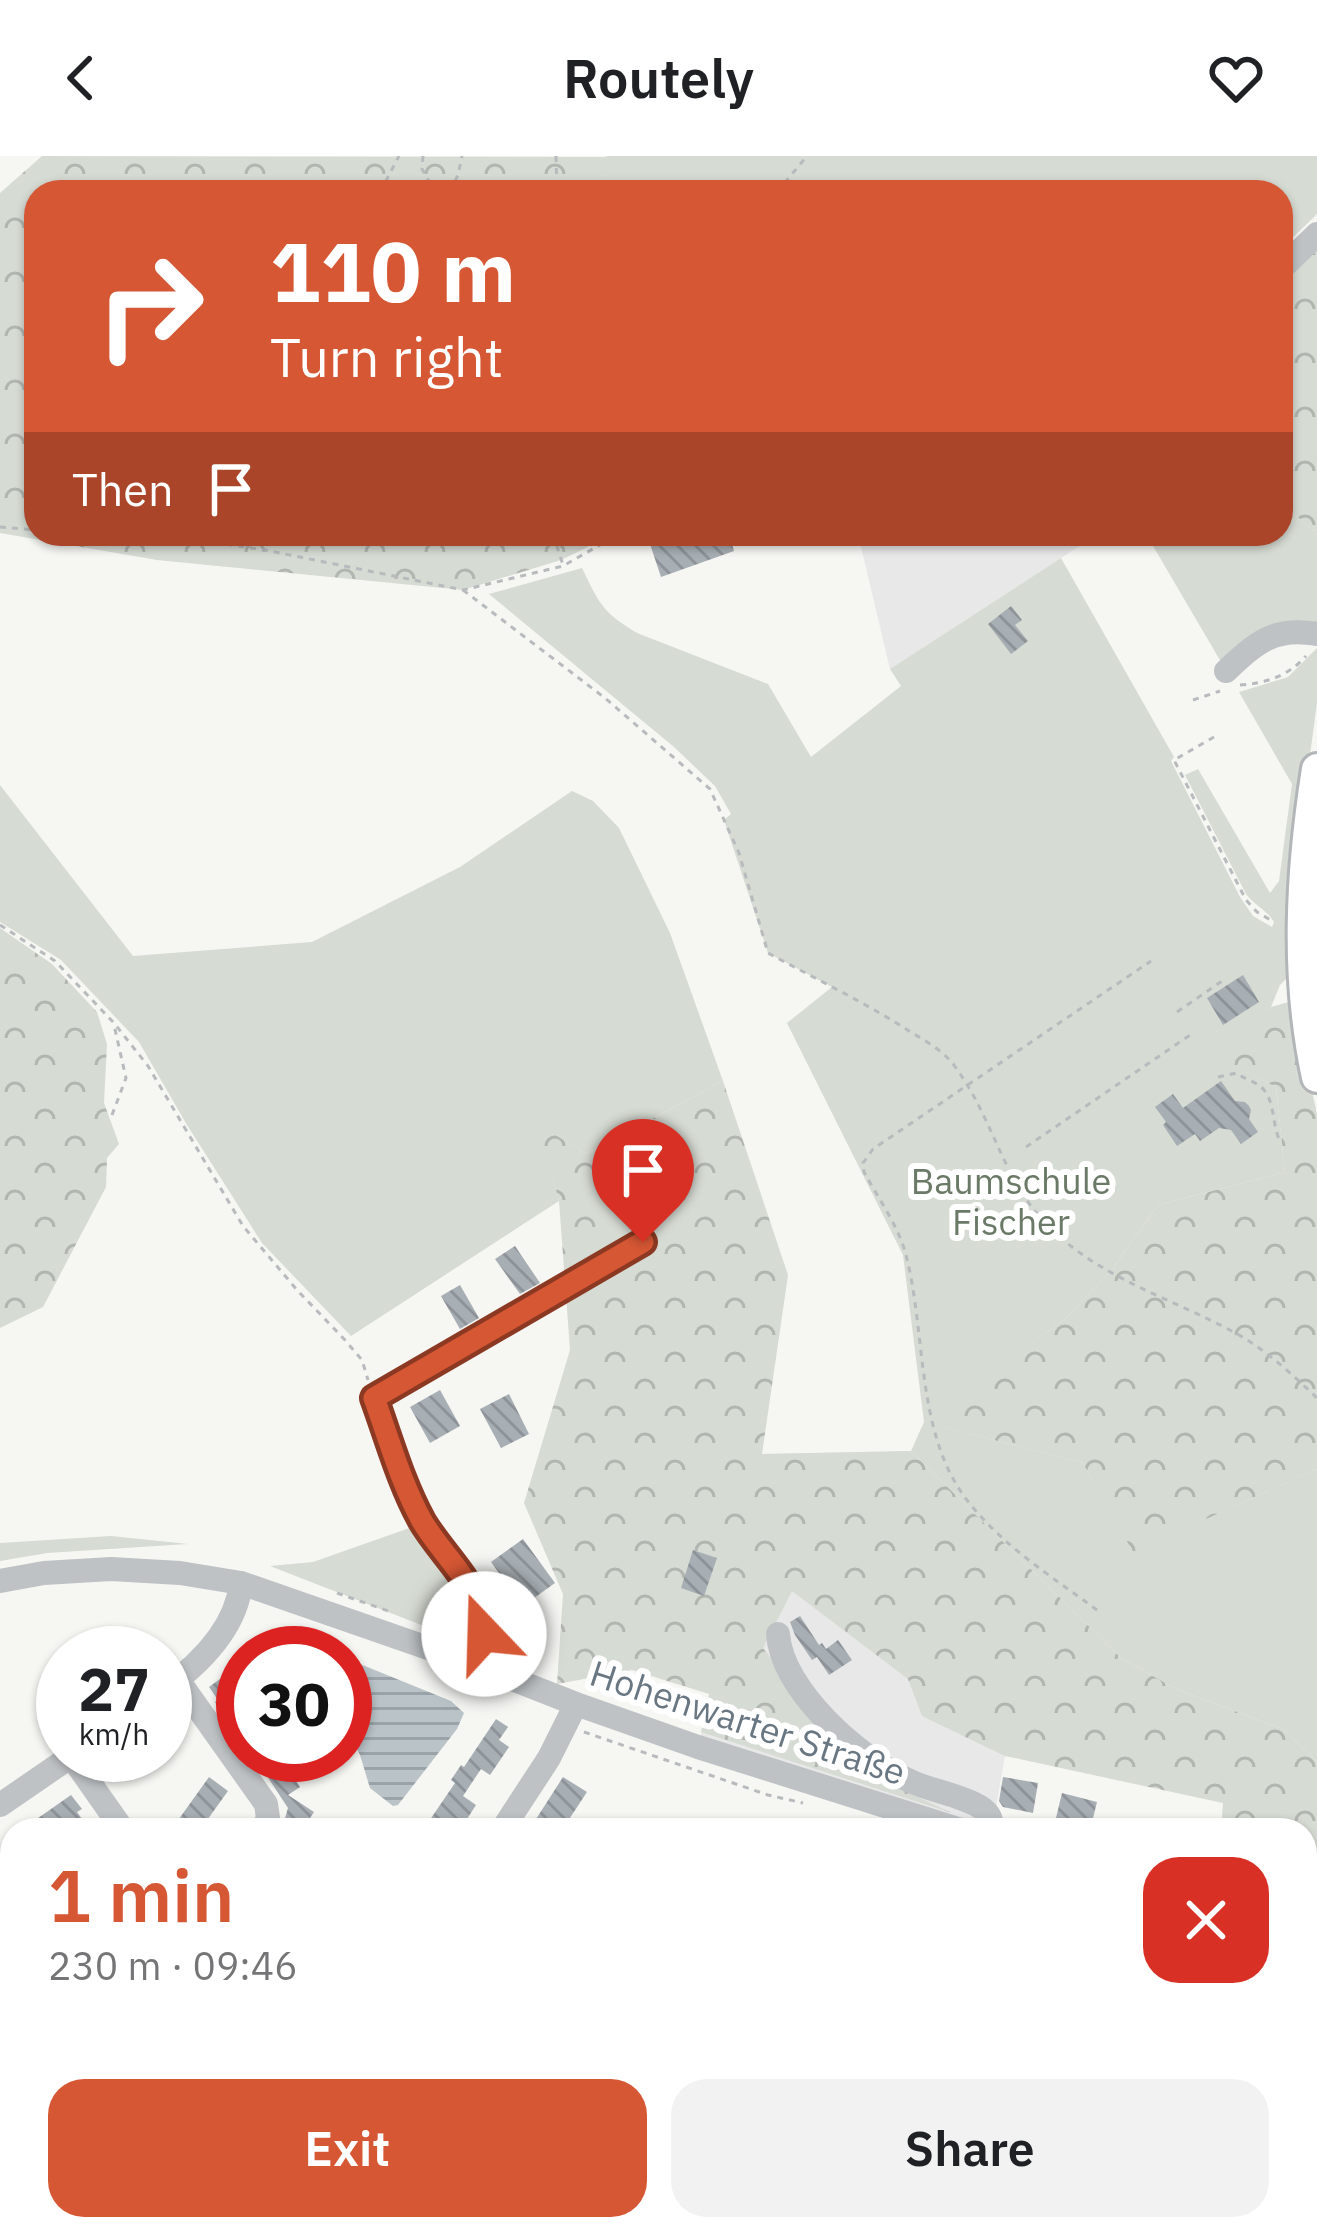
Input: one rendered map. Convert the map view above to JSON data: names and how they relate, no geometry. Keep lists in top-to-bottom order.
{
  "streets": {
    "street": ["Hohenwarter Straße"]
  },
  "parks": ["Baumschule Fischer"],
  "page": {
    "header": "Routely",
    "turn": ["110 m", "Turn right"],
    "then": "Then",
    "speed": "27 km/h",
    "limit": "30",
    "heading": ["1 min", "230 m · 09:46"],
    "buttons": ["Exit", "Share"]
  }
}
